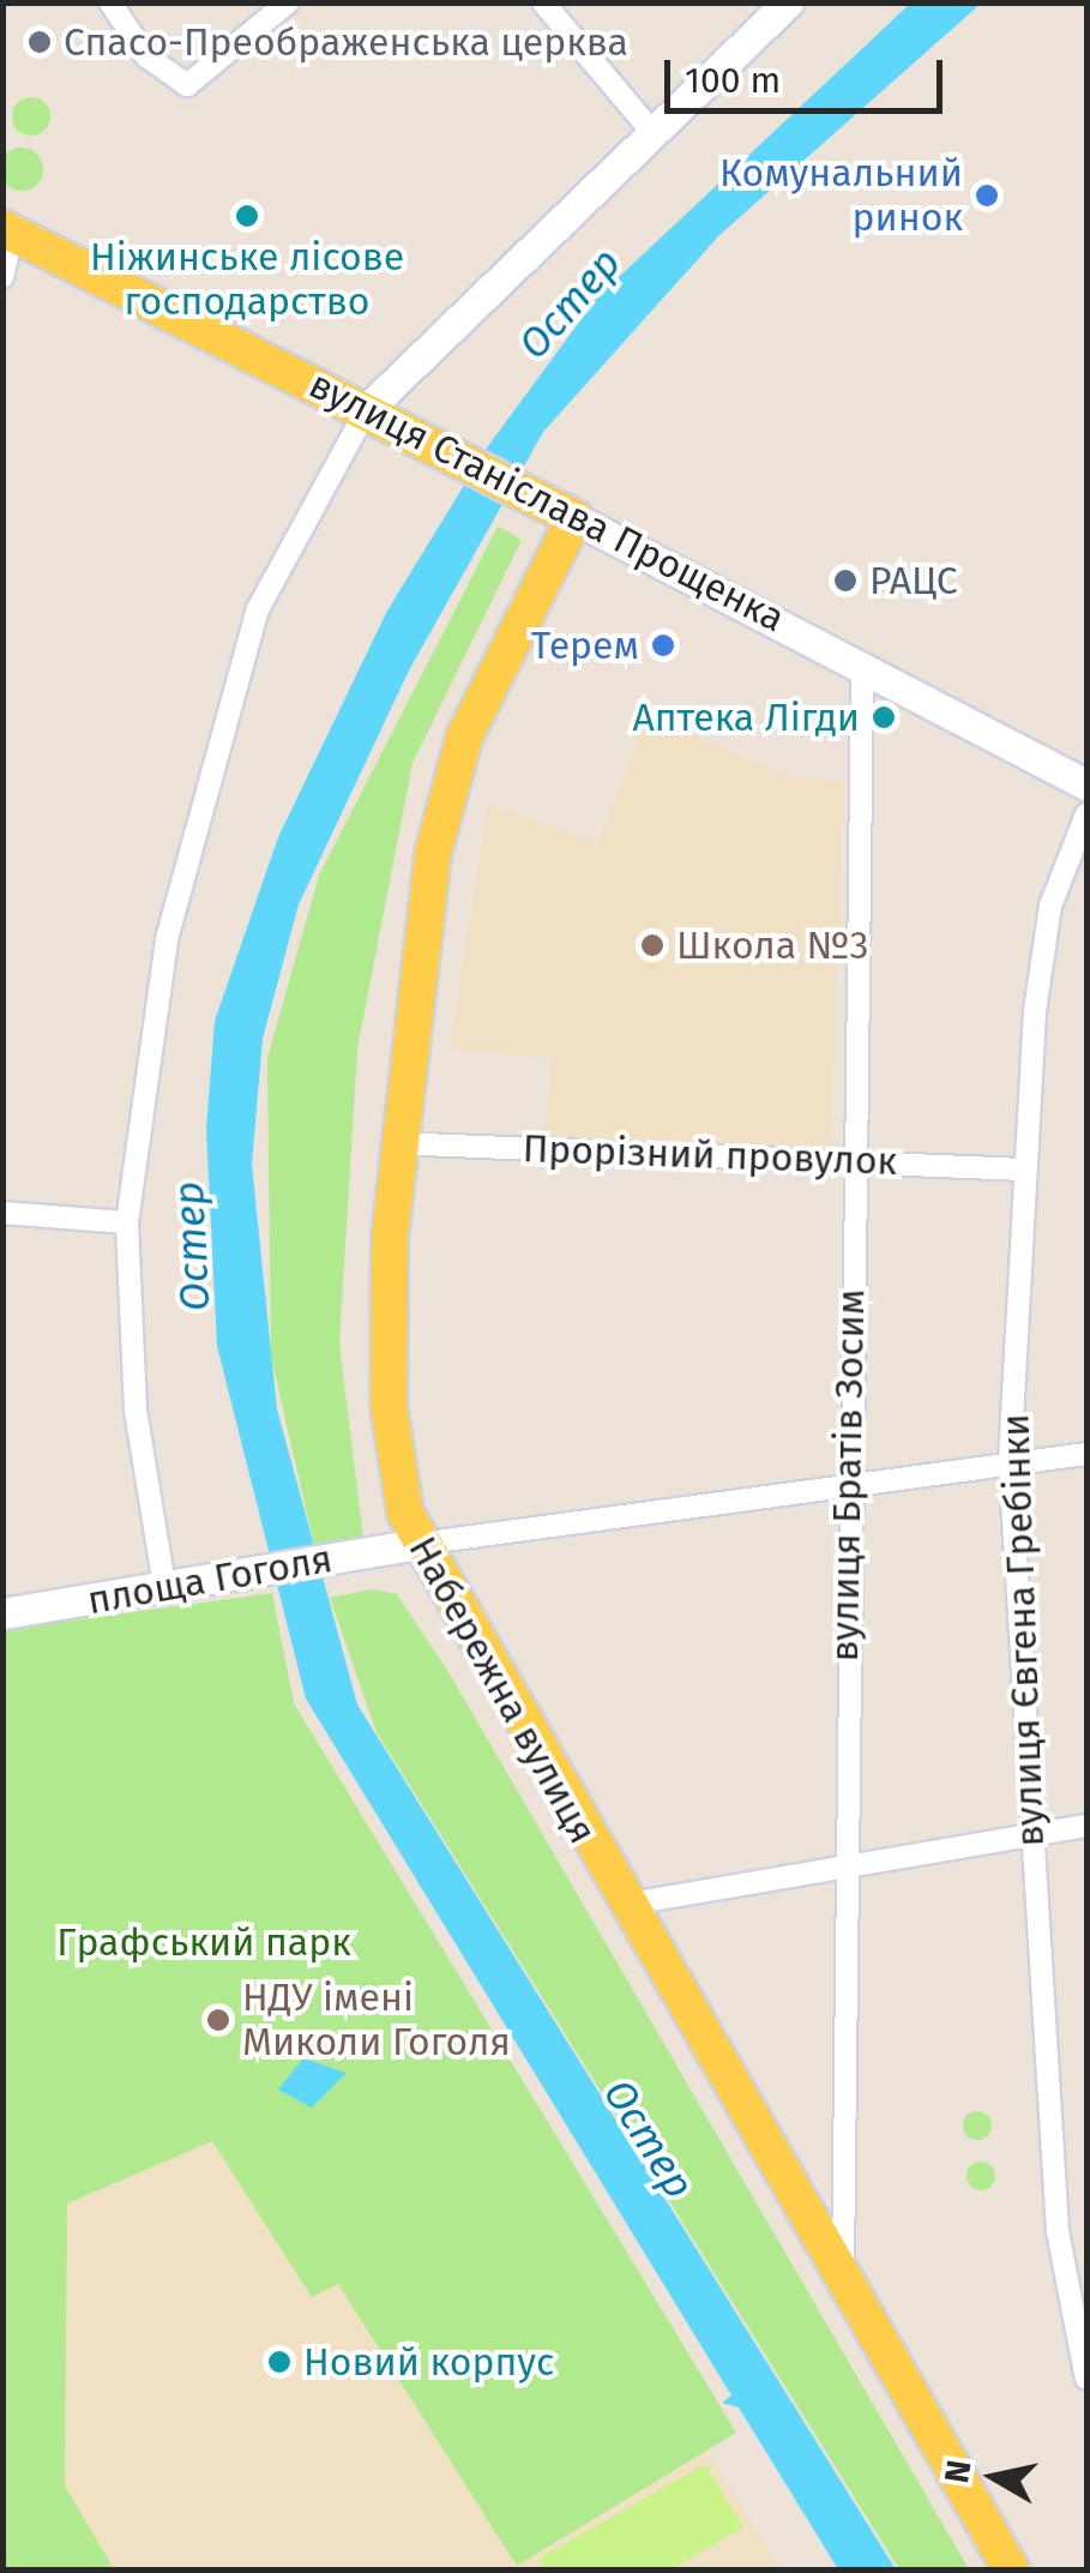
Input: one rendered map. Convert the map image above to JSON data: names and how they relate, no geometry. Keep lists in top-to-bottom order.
{
  "streets": {
    "main road": ["вулиця Станіслава Прощенка", "Набережна вулиця"],
    "street": [
      "Прорізний провулок",
      "вулиця Братів Зосим",
      "площа Гоголя",
      "вулиця Євгена Гребінки"
    ]
  },
  "crossings": [
    ["вулиця Станіслава Прощенка", "вулиця Братів Зосим"],
    ["вулиця Станіслава Прощенка", "Набережна вулиця"],
    ["Прорізний провулок", "вулиця Братів Зосим"],
    ["Прорізний провулок", "вулиця Євгена Гребінки"],
    ["Прорізний провулок", "Набережна вулиця"],
    ["вулиця Братів Зосим", "Набережна вулиця"],
    ["площа Гоголя", "Набережна вулиця"]
  ],
  "water": ["Остер"],
  "parks": ["Графський парк"],
  "places": [
    "Спасо-Преображенська церква",
    "Комунальний ринок",
    "Ніжинське лісове господарство",
    "РАЦС",
    "Терем",
    "Аптека Лігди",
    "Школа №3",
    "НДУ імені Миколи Гоголя",
    "Новий корпус"
  ],
  "scale_bar": "100 m",
  "north": "left"
}
